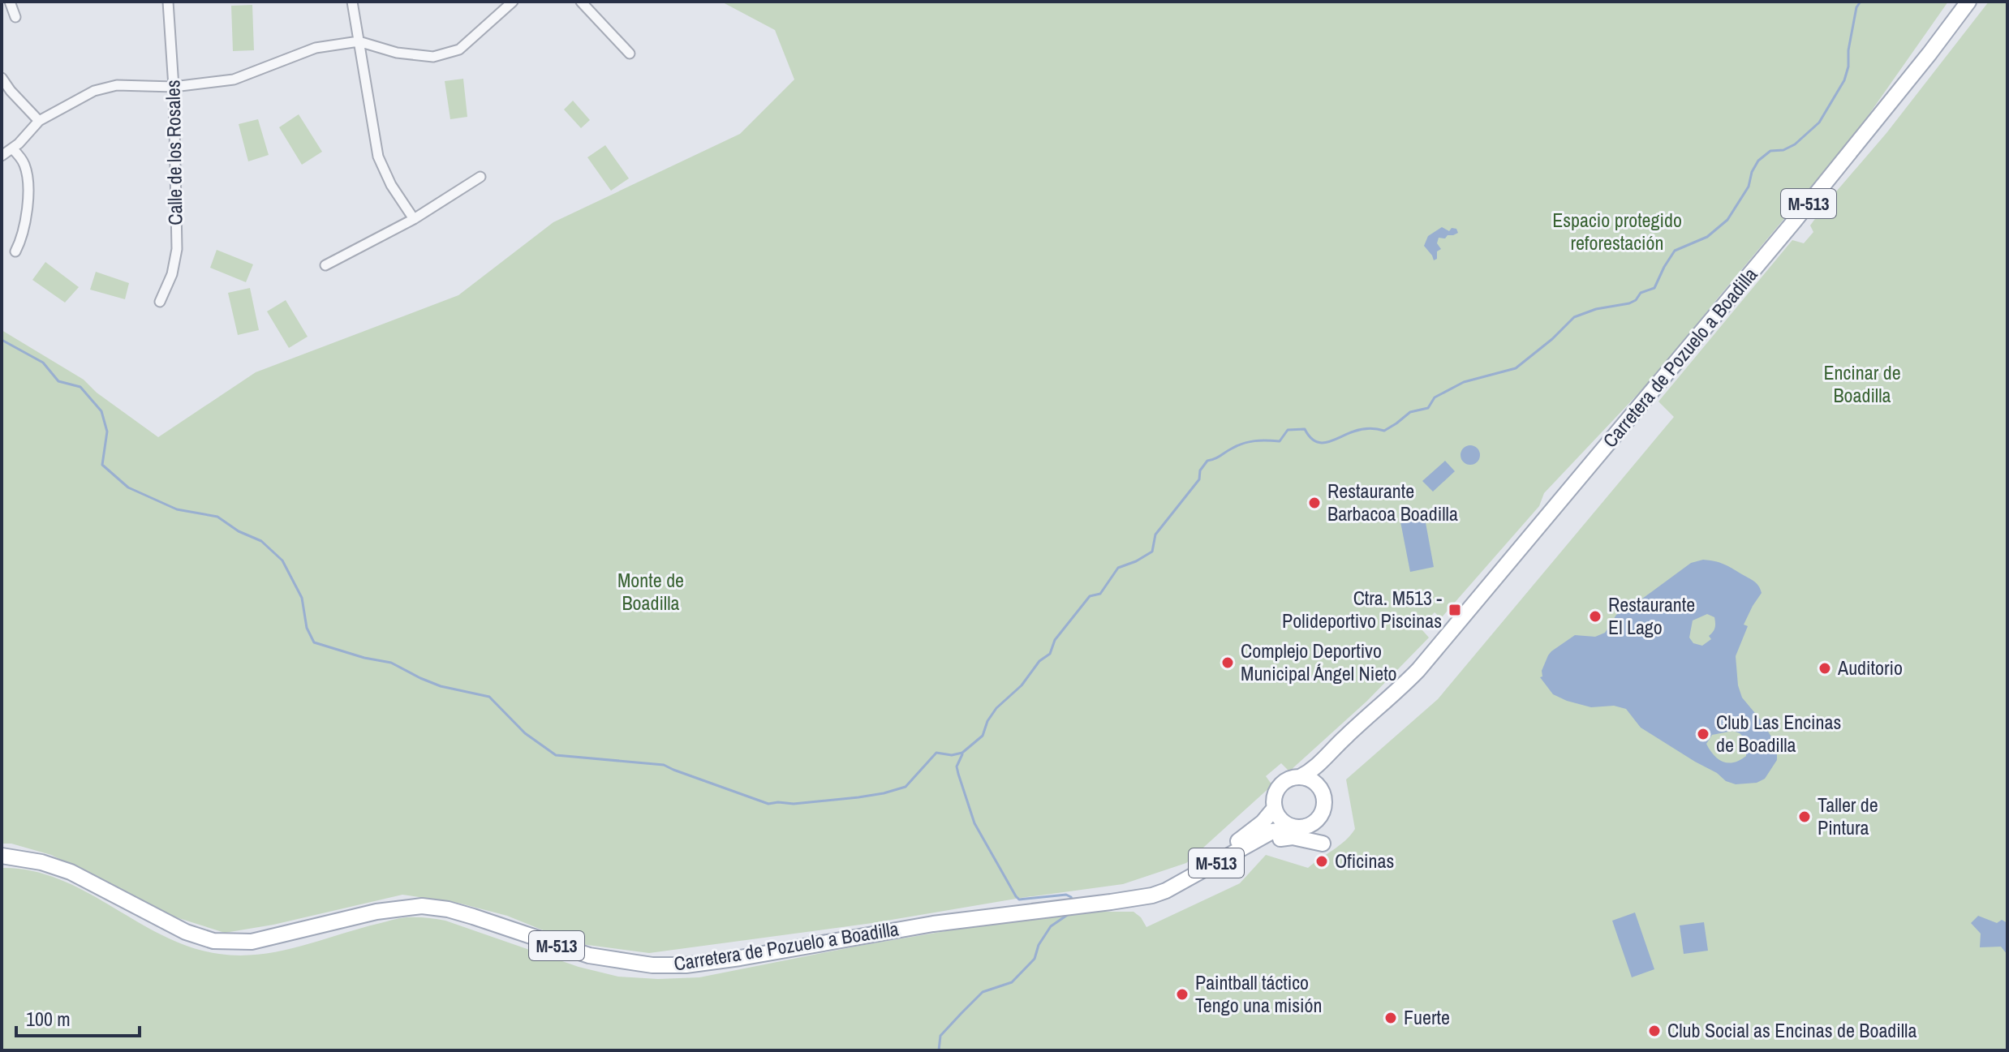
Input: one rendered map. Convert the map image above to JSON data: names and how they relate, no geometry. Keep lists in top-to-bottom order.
{
  "streets": {
    "main road": ["M-513", "Carretera de Pozuelo a Boadilla"],
    "street": ["Calle de los Rosales"]
  },
  "crossings": [
    ["M-513", "Carretera de Pozuelo a Boadilla"]
  ],
  "parks": ["Espacio protegido reforestación", "Encinar de Boadilla", "Monte de Boadilla"],
  "places": {
    "other": [
      "Restaurante Barbacoa Boadilla",
      "Restaurante El Lago",
      "Complejo Deportivo Municipal Ángel Nieto",
      "Auditorio",
      "Club Las Encinas de Boadilla",
      "Taller de Pintura",
      "Oficinas",
      "Paintball táctico Tengo una misión",
      "Fuerte",
      "Club Social as Encinas de Boadilla"
    ],
    "transit": ["Ctra. M513 - Polideportivo Piscinas"]
  },
  "scale_bar": "100 m"
}
